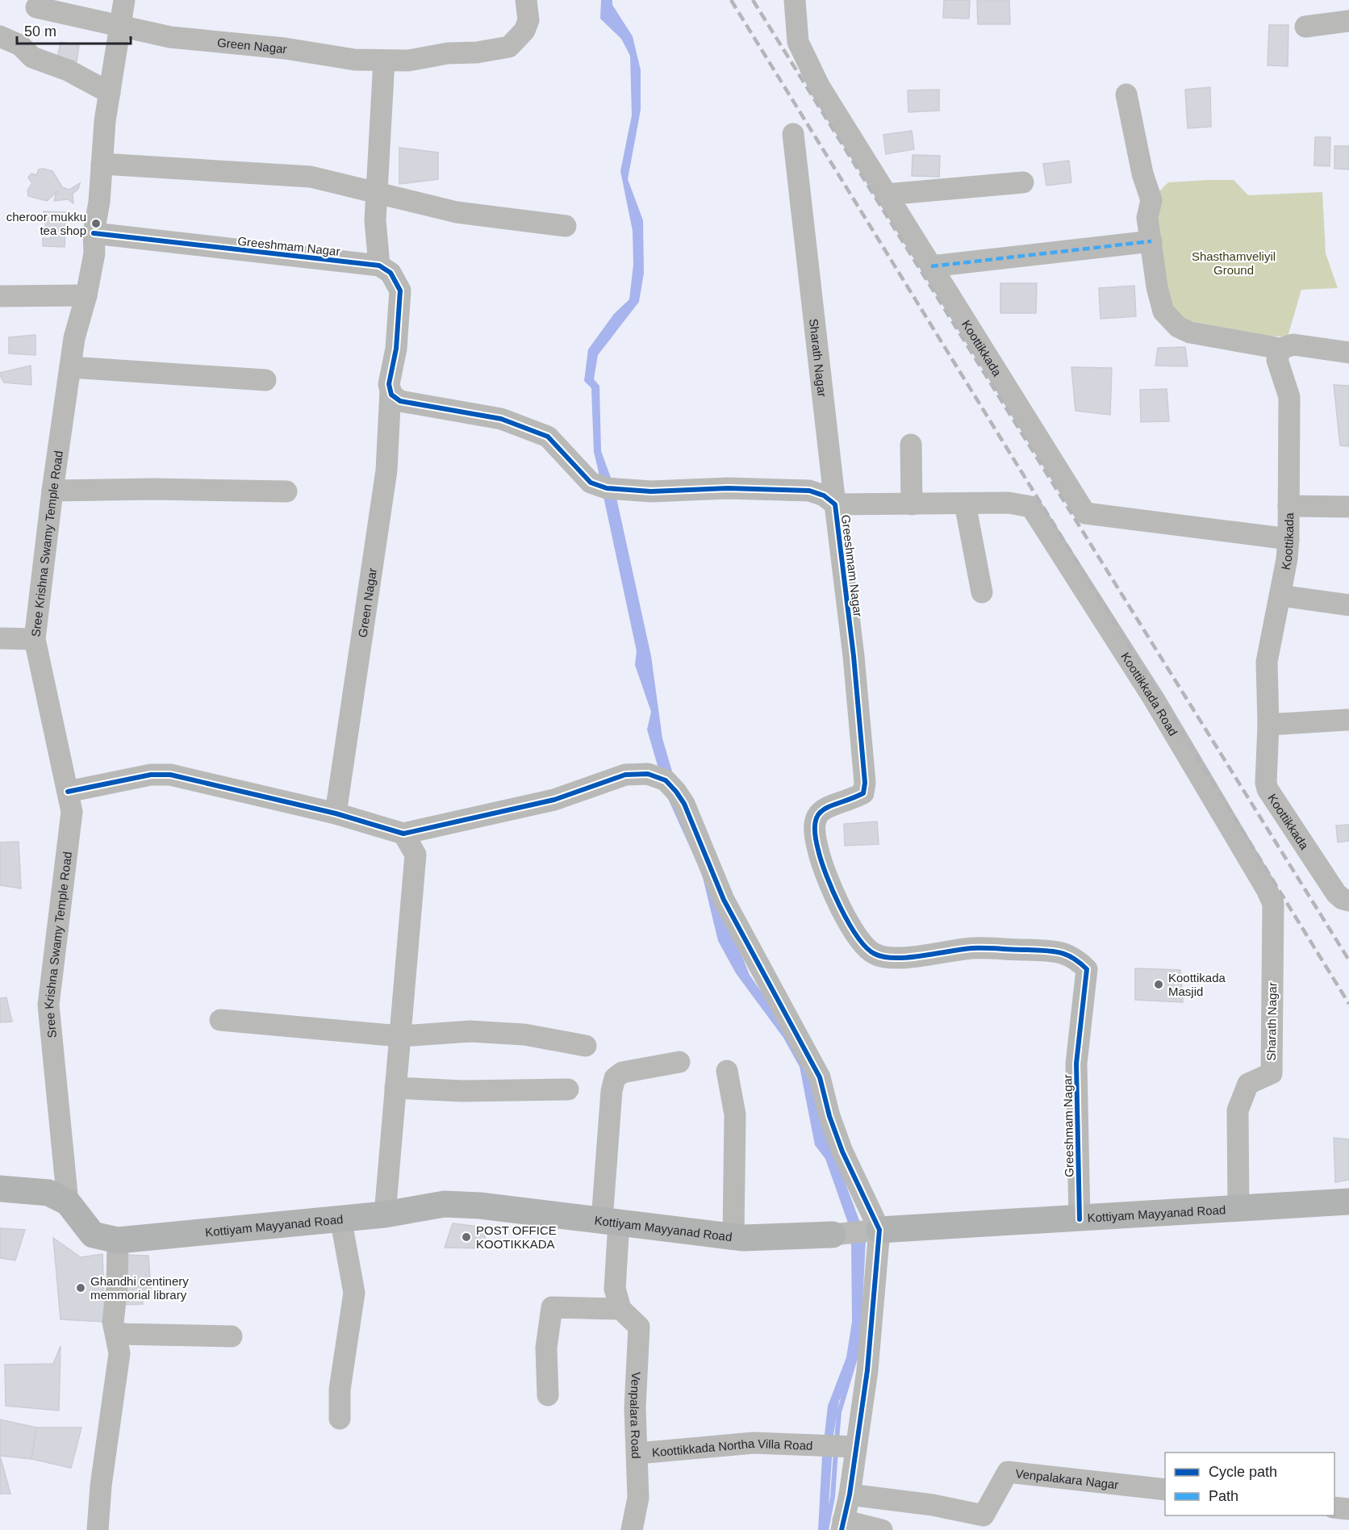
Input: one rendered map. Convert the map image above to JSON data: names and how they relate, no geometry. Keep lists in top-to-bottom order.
{
  "streets": {
    "main road": ["Kottiyam Mayyanad Road"],
    "street": [
      "Green Nagar",
      "Greeshmam Nagar",
      "Koottikkada",
      "Sharath Nagar",
      "Koottikada",
      "Sree Krishna Swamy Temple Road",
      "Koottikkada Road",
      "Venpalara Road",
      "Koottikkada Northa Villa Road",
      "Venpalakara Nagar"
    ]
  },
  "crossings": [
    ["Green Nagar", "Greeshmam Nagar"],
    ["Green Nagar", "Sree Krishna Swamy Temple Road"],
    ["Greeshmam Nagar", "Sharath Nagar"],
    ["Greeshmam Nagar", "Sree Krishna Swamy Temple Road"],
    ["Greeshmam Nagar", "Kottiyam Mayyanad Road"],
    ["Koottikkada", "Koottikada"],
    ["Sharath Nagar", "Koottikkada Road"],
    ["Sharath Nagar", "Kottiyam Mayyanad Road"],
    ["Sree Krishna Swamy Temple Road", "Kottiyam Mayyanad Road"],
    ["Venpalara Road", "Koottikkada Northa Villa Road"]
  ],
  "parks": ["Shasthamveliyil Ground"],
  "places": [
    "cheroor mukku tea shop",
    "Koottikada Masjid",
    "POST OFFICE KOOTIKKADA",
    "Ghandhi centinery memmorial library"
  ],
  "legend": ["Cycle path", "Path"],
  "scale_bar": "50 m"
}
